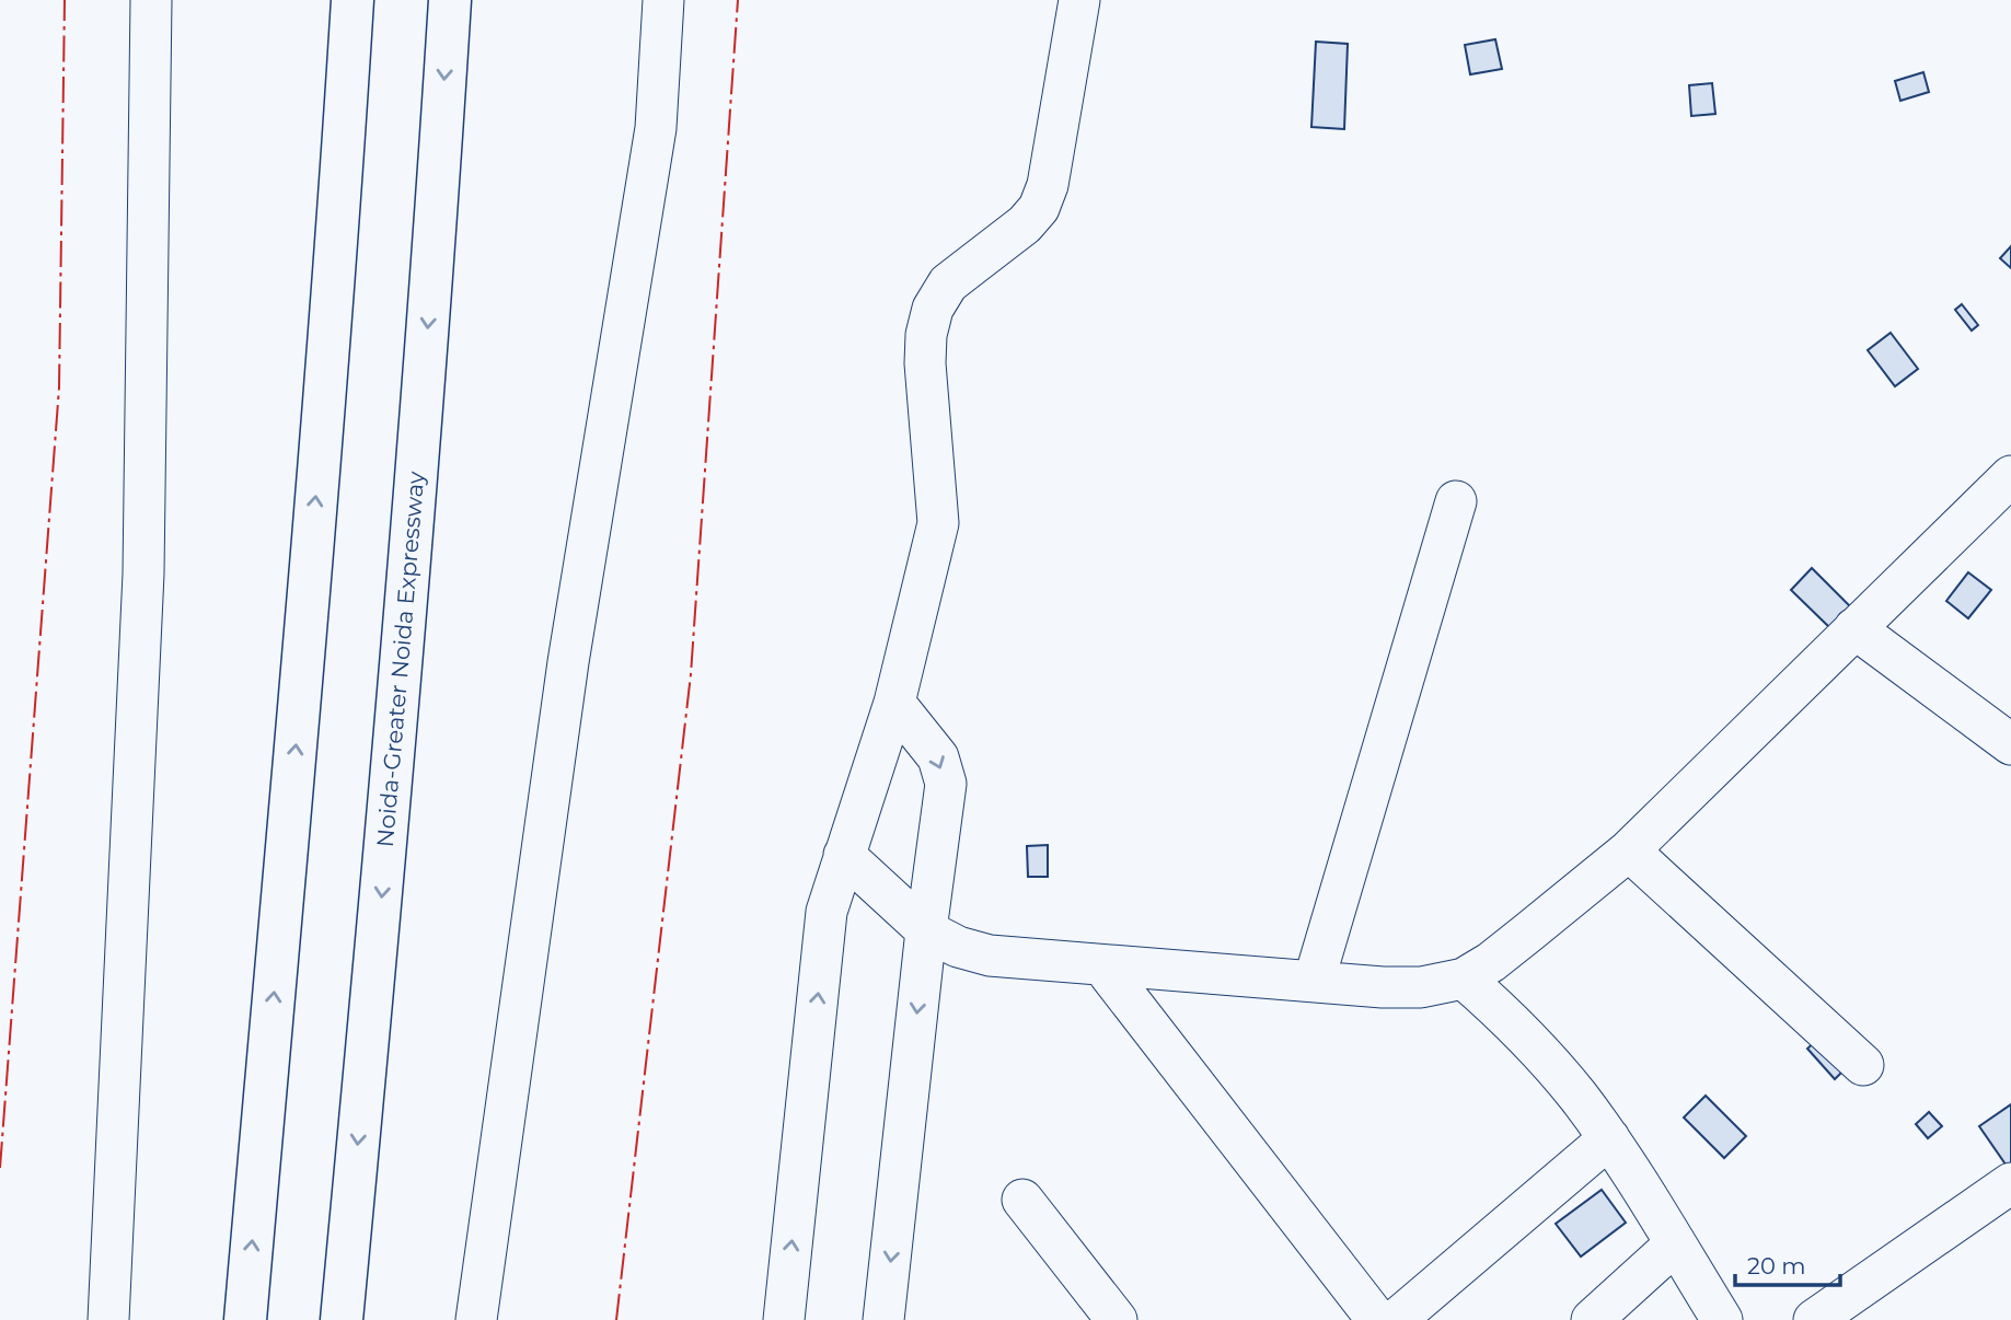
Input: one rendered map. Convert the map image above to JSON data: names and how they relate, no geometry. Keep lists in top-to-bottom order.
{
  "streets": {
    "highway": ["Noida-Greater Noida Expressway"]
  },
  "scale_bar": "20 m"
}
